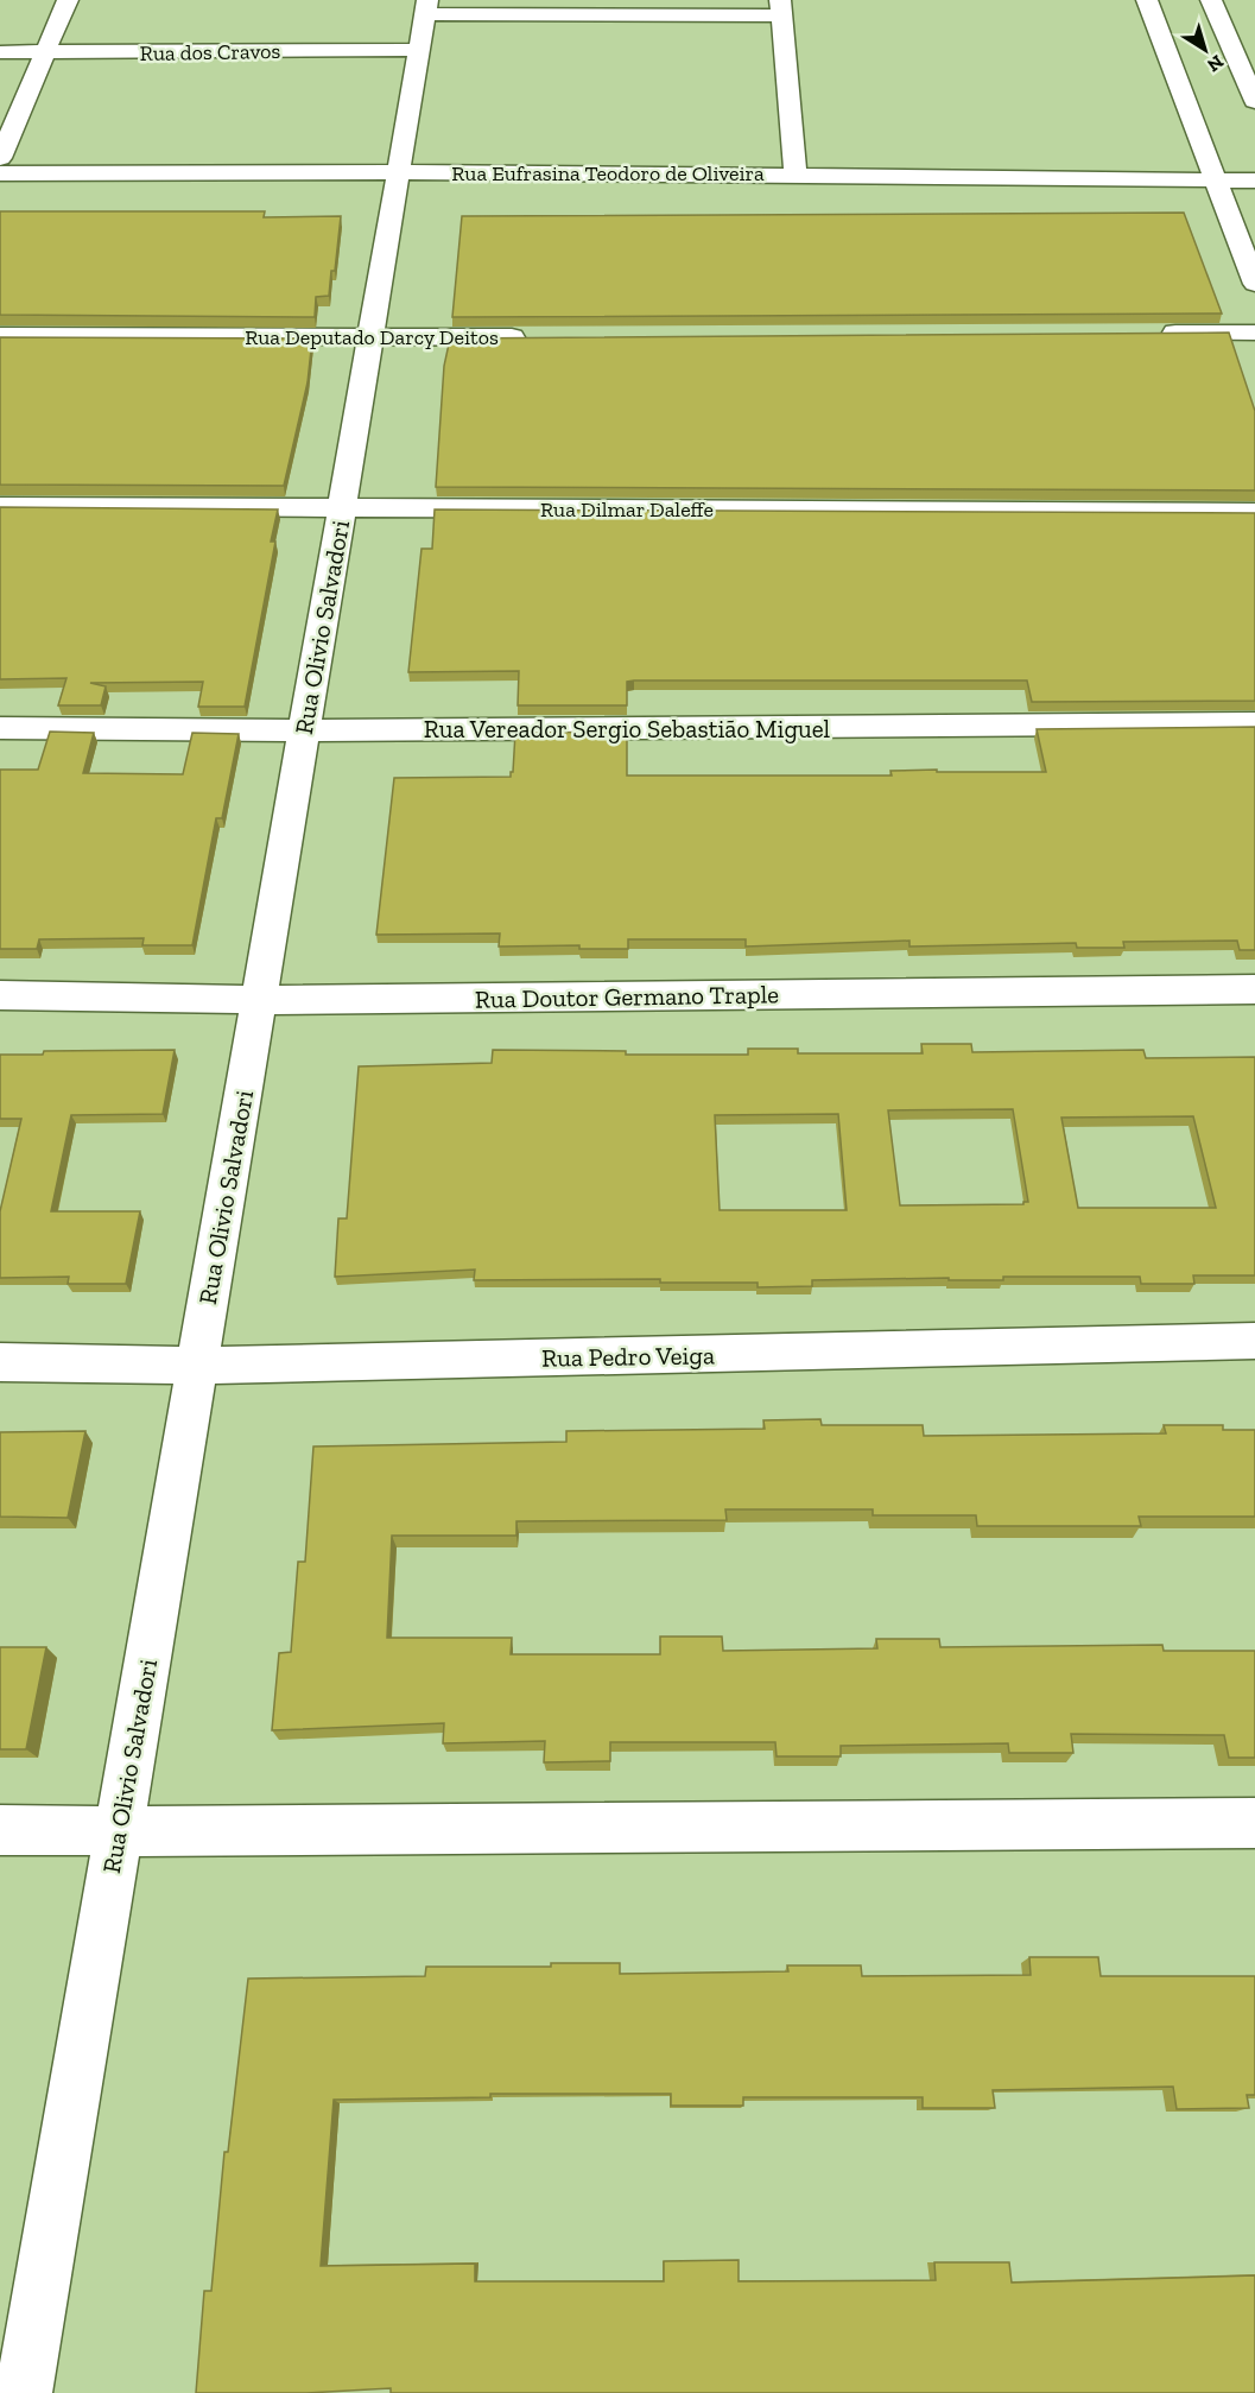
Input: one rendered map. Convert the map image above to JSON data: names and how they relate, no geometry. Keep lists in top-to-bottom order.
{
  "streets": {
    "street": [
      "Rua dos Cravos",
      "Rua Eufrasina Teodoro de Oliveira",
      "Rua Deputado Darcy Deitos",
      "Rua Dilmar Daleffe",
      "Rua Olivio Salvadori",
      "Rua Vereador Sergio Sebastião Miguel",
      "Rua Doutor Germano Traple",
      "Rua Pedro Veiga"
    ]
  },
  "crossings": [
    ["Rua dos Cravos", "Rua Olivio Salvadori"],
    ["Rua Eufrasina Teodoro de Oliveira", "Rua Olivio Salvadori"],
    ["Rua Deputado Darcy Deitos", "Rua Olivio Salvadori"],
    ["Rua Dilmar Daleffe", "Rua Olivio Salvadori"],
    ["Rua Olivio Salvadori", "Rua Vereador Sergio Sebastião Miguel"],
    ["Rua Olivio Salvadori", "Rua Doutor Germano Traple"],
    ["Rua Olivio Salvadori", "Rua Pedro Veiga"]
  ],
  "north": "bottom right"
}
